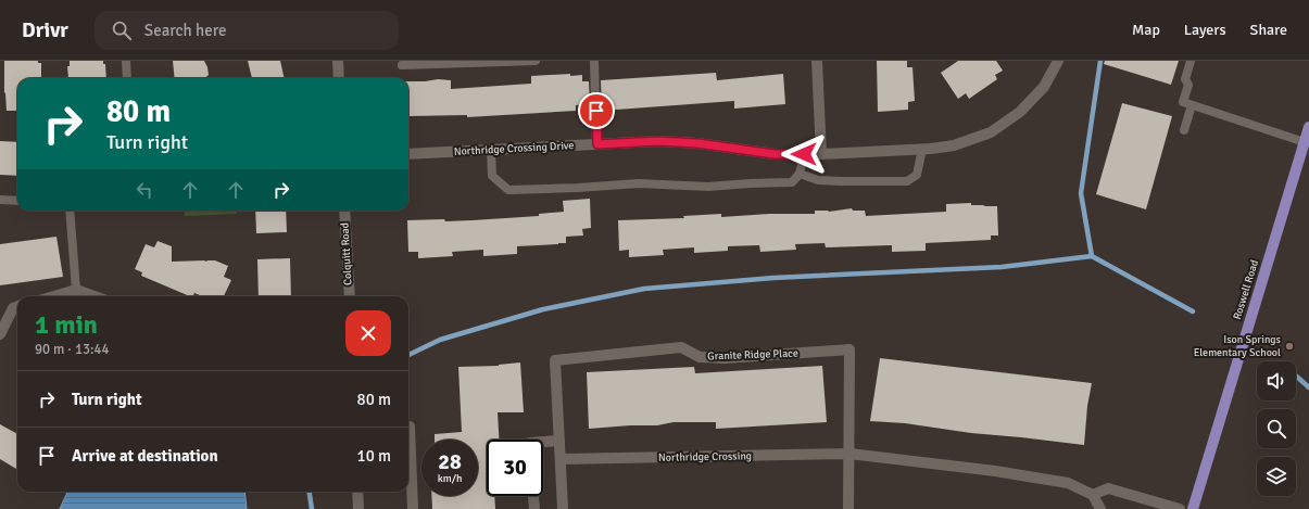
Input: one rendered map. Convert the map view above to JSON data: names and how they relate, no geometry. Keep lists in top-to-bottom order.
{
  "streets": {
    "main road": ["Roswell Road"],
    "street": [
      "Northridge Crossing Drive",
      "Colquitt Road",
      "Granite Ridge Place",
      "Northridge Crossing"
    ]
  },
  "crossings": [
    ["Granite Ridge Place", "Northridge Crossing"]
  ],
  "places": ["Ison Springs Elementary School"],
  "page": {
    "header": "Drivr",
    "search": "Search here",
    "nav": ["Map", "Layers", "Share"],
    "turn": ["80 m", "Turn right"],
    "heading": ["1 min", "90 m · 13:44"],
    "list": [
      {
        "name": "Turn right",
        "value": "80 m"
      },
      {
        "name": "Arrive at destination",
        "value": "10 m"
      }
    ],
    "speed": "28 km/h",
    "limit": "30"
  }
}
